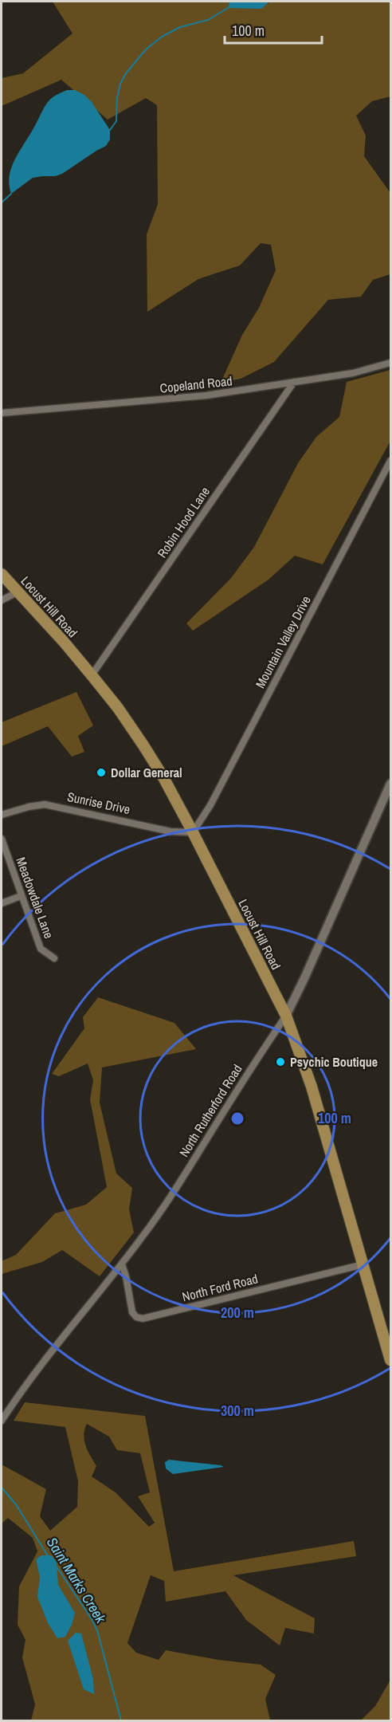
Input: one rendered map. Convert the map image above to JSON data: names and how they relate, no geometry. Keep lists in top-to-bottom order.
{
  "streets": {
    "main road": ["Locust Hill Road"],
    "street": [
      "Copeland Road",
      "Robin Hood Lane",
      "Mountain Valley Drive",
      "Sunrise Drive",
      "Meadowdale Lane",
      "North Rutherford Road",
      "North Ford Road"
    ]
  },
  "crossings": [
    ["Copeland Road", "Robin Hood Lane"],
    ["Robin Hood Lane", "Locust Hill Road"],
    ["Locust Hill Road", "Mountain Valley Drive"],
    ["Locust Hill Road", "Sunrise Drive"],
    ["Locust Hill Road", "North Rutherford Road"],
    ["Locust Hill Road", "North Ford Road"],
    ["Mountain Valley Drive", "Sunrise Drive"],
    ["North Rutherford Road", "North Ford Road"]
  ],
  "water": ["Saint Marks Creek"],
  "places": ["Dollar General", "Psychic Boutique"],
  "scale_bar": "100 m",
  "rings": ["100 m", "200 m", "300 m"]
}
